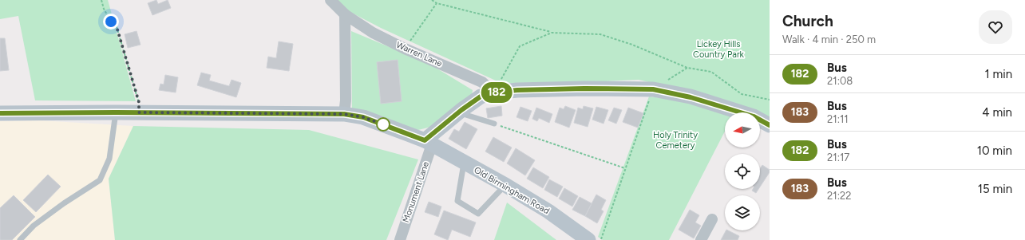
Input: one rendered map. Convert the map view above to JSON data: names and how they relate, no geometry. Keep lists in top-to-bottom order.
{
  "streets": {
    "main road": ["Old Birmingham Road"],
    "street": ["Warren Lane", "Monument Lane"]
  },
  "crossings": [
    ["Old Birmingham Road", "Monument Lane"]
  ],
  "parks": ["Lickey Hills Country Park", "Holy Trinity Cemetery"],
  "lines": ["bus line 182"],
  "north": "left",
  "page": {
    "on_map": "182",
    "heading": ["Church", "Walk · 4 min · 250 m"],
    "list": [
      {
        "mark": "182",
        "name": "Bus",
        "note": "21:08",
        "value": "1 min"
      },
      {
        "mark": "183",
        "name": "Bus",
        "note": "21:11",
        "value": "4 min"
      },
      {
        "mark": "182",
        "name": "Bus",
        "note": "21:17",
        "value": "10 min"
      },
      {
        "mark": "183",
        "name": "Bus",
        "note": "21:22",
        "value": "15 min"
      }
    ]
  }
}
